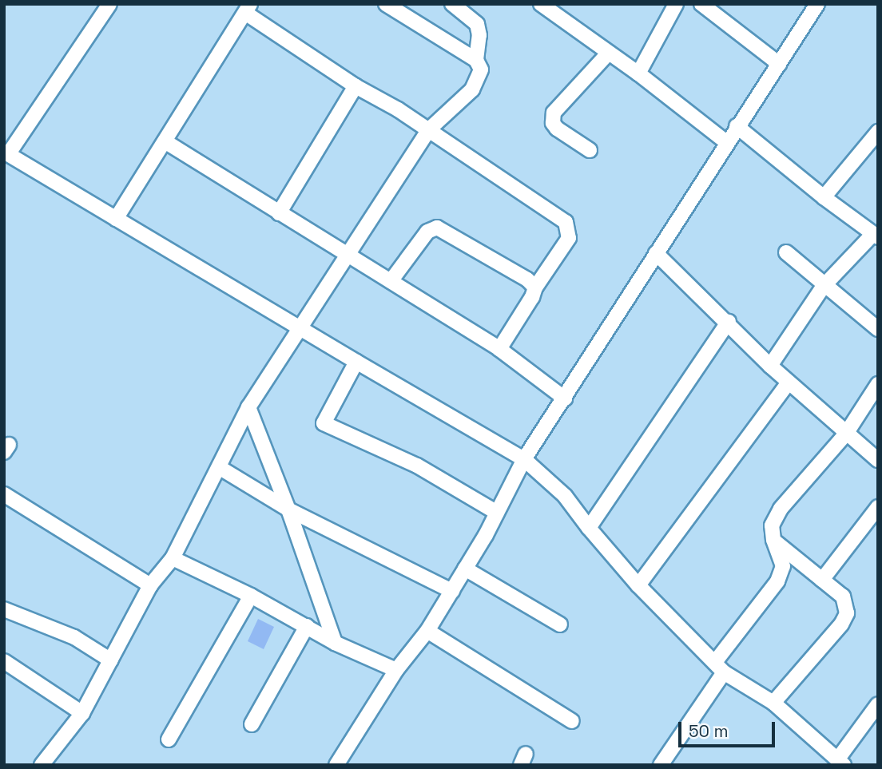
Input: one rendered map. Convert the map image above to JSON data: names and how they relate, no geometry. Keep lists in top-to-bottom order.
{
  "scale_bar": "50 m"
}
